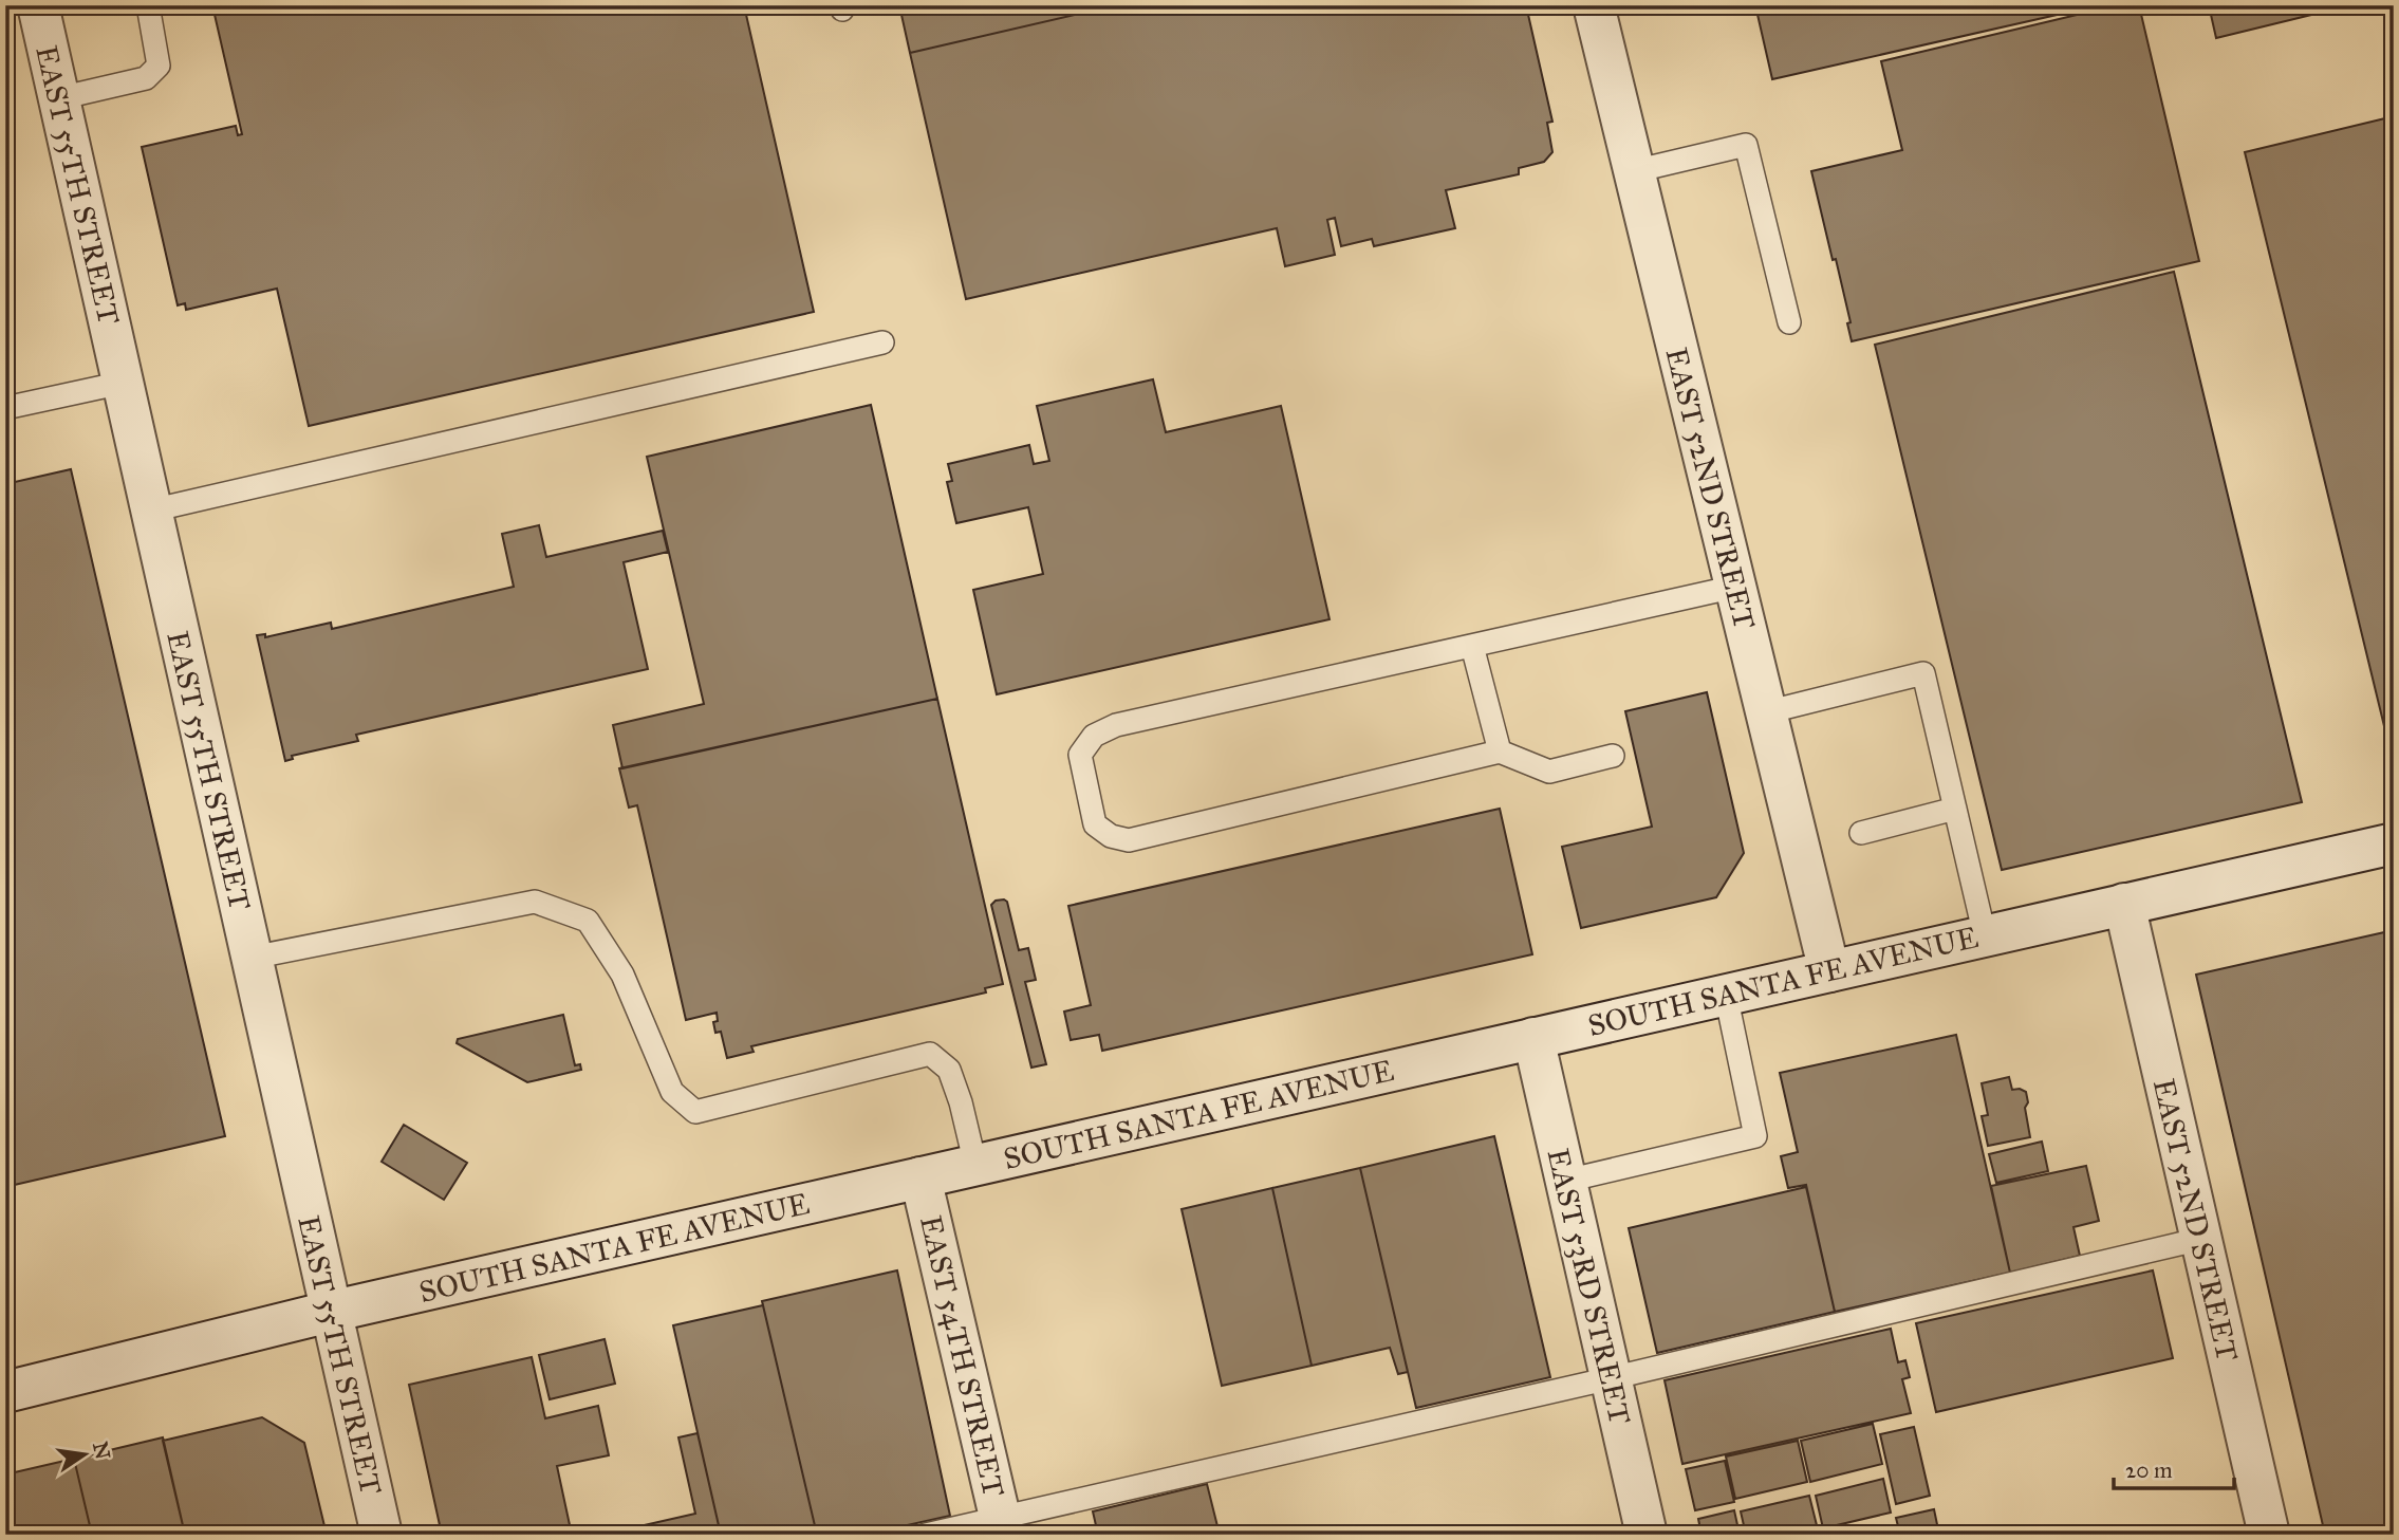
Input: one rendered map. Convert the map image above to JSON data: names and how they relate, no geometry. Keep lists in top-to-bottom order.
{
  "streets": {
    "street": [
      "EAST 55TH STREET",
      "EAST 52ND STREET",
      "SOUTH SANTA FE AVENUE",
      "EAST 53RD STREET",
      "EAST 54TH STREET"
    ]
  },
  "crossings": [
    ["EAST 55TH STREET", "SOUTH SANTA FE AVENUE"],
    ["EAST 52ND STREET", "SOUTH SANTA FE AVENUE"],
    ["SOUTH SANTA FE AVENUE", "EAST 53RD STREET"],
    ["SOUTH SANTA FE AVENUE", "EAST 54TH STREET"]
  ],
  "scale_bar": "20 m",
  "north": "right"
}
